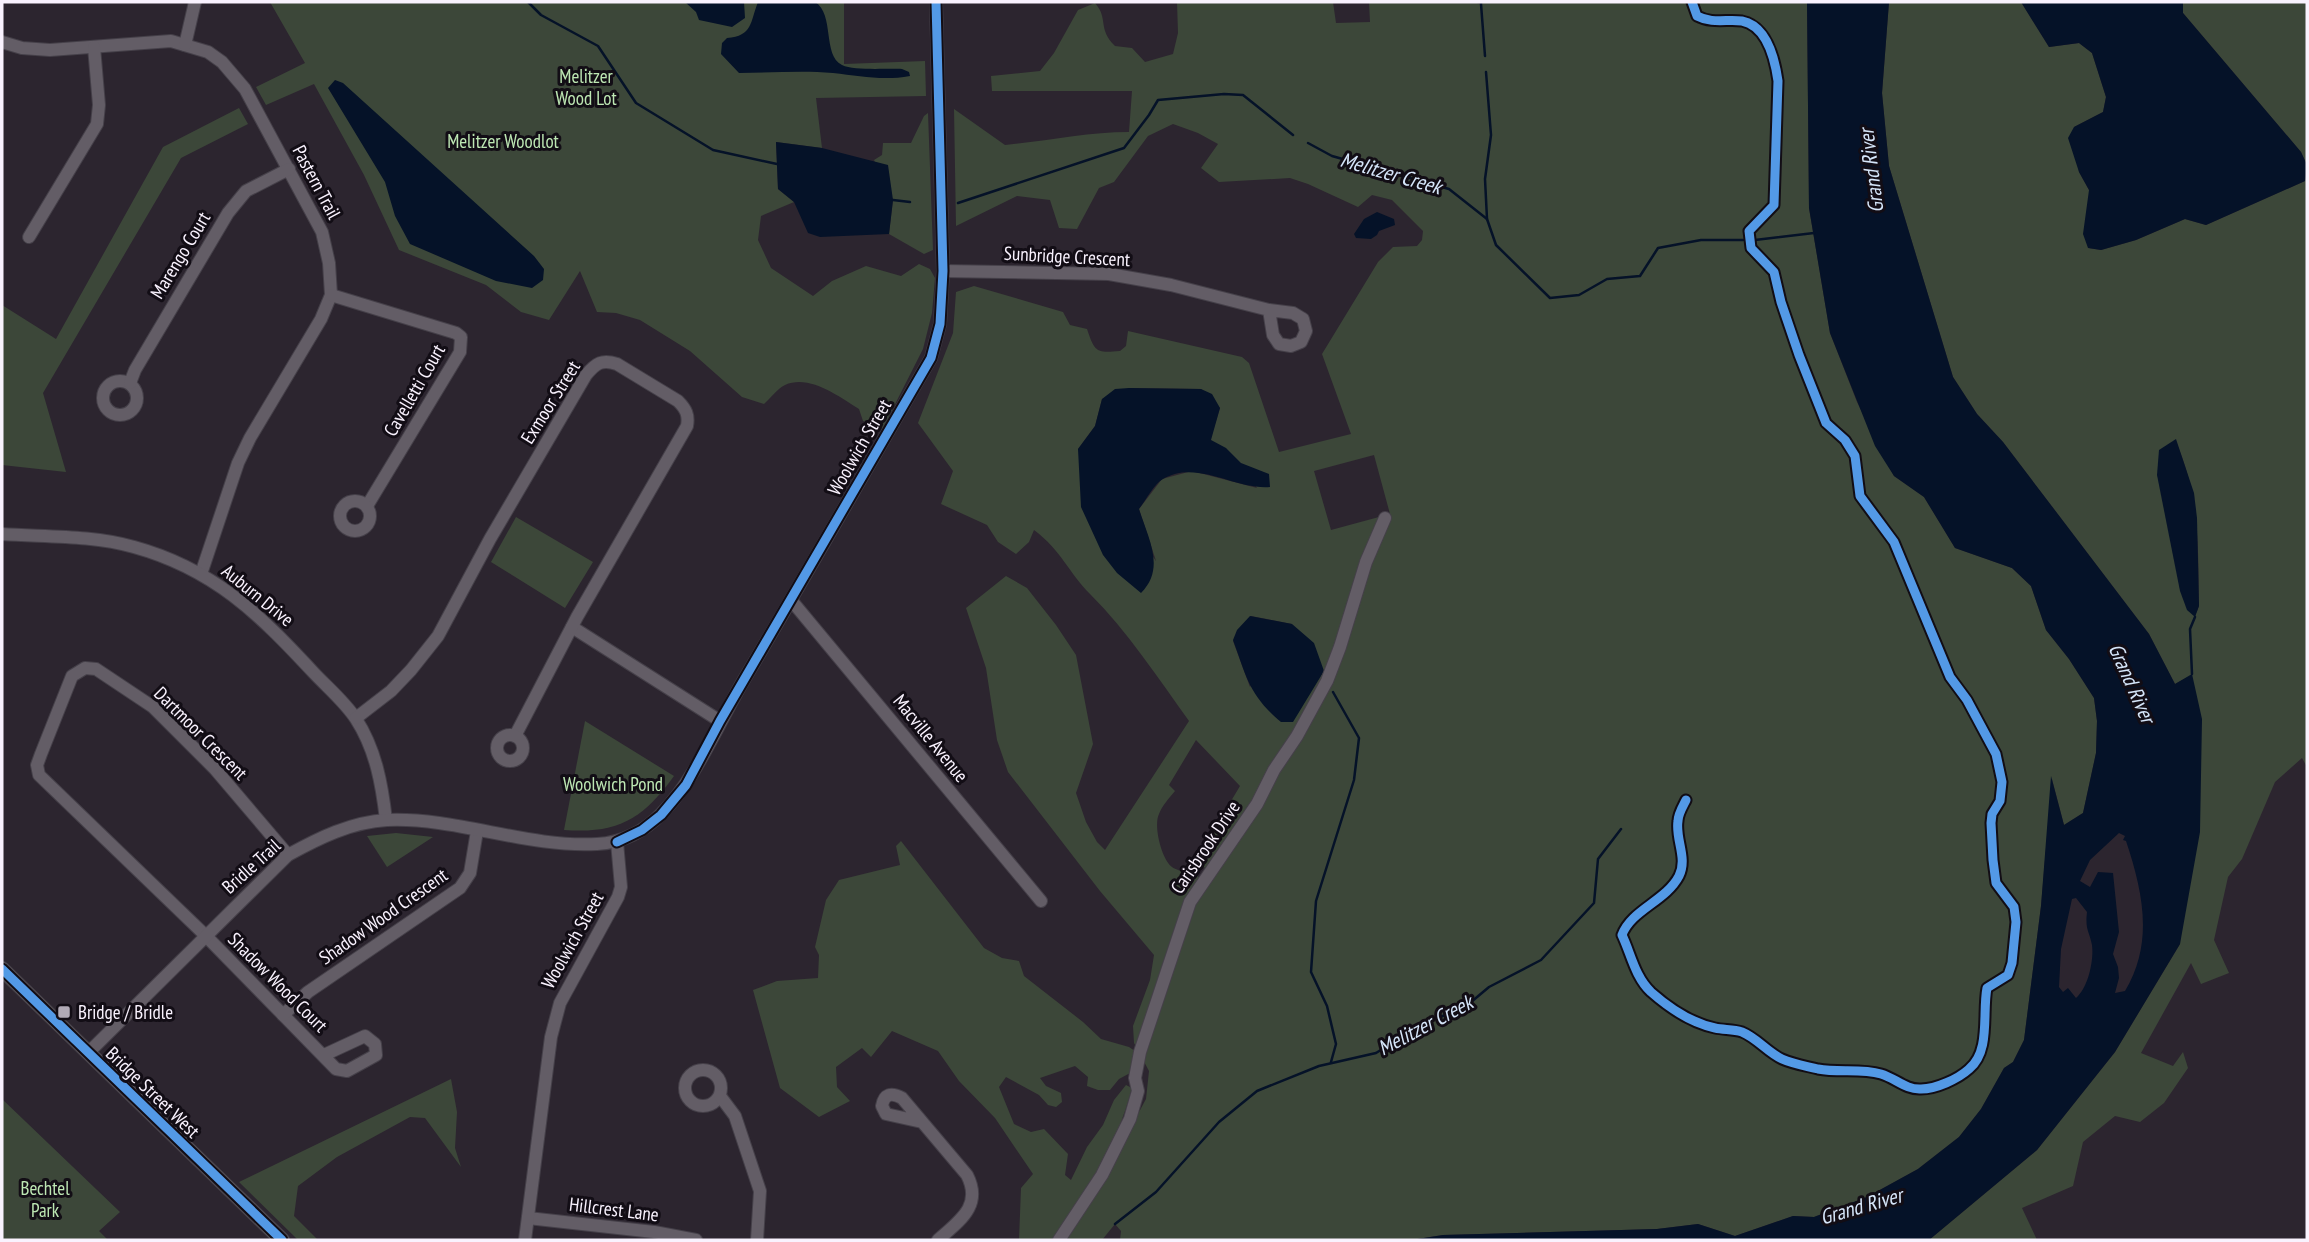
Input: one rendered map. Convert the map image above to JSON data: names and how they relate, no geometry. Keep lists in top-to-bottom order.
{
  "streets": {
    "main road": ["Bridge Street West"],
    "street": [
      "Pastern Trail",
      "Marengo Court",
      "Sunbridge Crescent",
      "Cavelletti Court",
      "Exmoor Street",
      "Woolwich Street",
      "Auburn Drive",
      "Dartmoor Crescent",
      "Macville Avenue",
      "Carisbrook Drive",
      "Bridle Trail",
      "Shadow Wood Crescent",
      "Shadow Wood Court",
      "Hillcrest Lane"
    ]
  },
  "crossings": [
    ["Pastern Trail", "Marengo Court"],
    ["Pastern Trail", "Cavelletti Court"],
    ["Pastern Trail", "Auburn Drive"],
    ["Sunbridge Crescent", "Woolwich Street"],
    ["Exmoor Street", "Auburn Drive"],
    ["Woolwich Street", "Macville Avenue"],
    ["Woolwich Street", "Bridle Trail"],
    ["Woolwich Street", "Hillcrest Lane"],
    ["Auburn Drive", "Bridle Trail"],
    ["Dartmoor Crescent", "Bridle Trail"],
    ["Dartmoor Crescent", "Shadow Wood Court"],
    ["Bridle Trail", "Shadow Wood Crescent"],
    ["Bridle Trail", "Shadow Wood Court"],
    ["Bridle Trail", "Bridge Street West"],
    ["Shadow Wood Crescent", "Shadow Wood Court"]
  ],
  "water": ["Grand River", "Melitzer Creek"],
  "parks": [
    "Melitzer Wood Lot",
    "Melitzer Woodlot",
    "Woolwich Pond",
    "Bechtel Park"
  ],
  "places": {
    "transit": ["Bridge / Bridle"]
  }
}
